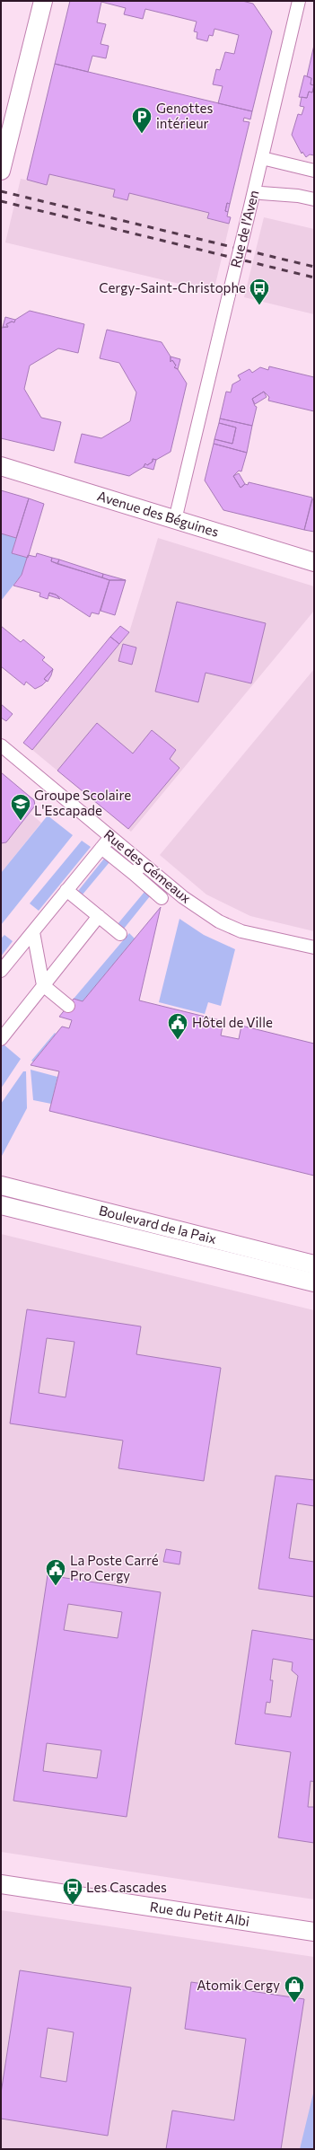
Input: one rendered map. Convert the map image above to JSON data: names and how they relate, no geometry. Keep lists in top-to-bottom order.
{
  "streets": {
    "street": [
      "Rue de l'Aven",
      "Avenue des Béguines",
      "Rue des Gémeaux",
      "Boulevard de la Paix",
      "Rue du Petit Albi"
    ]
  },
  "crossings": [
    ["Rue de l'Aven", "Avenue des Béguines"]
  ],
  "places": {
    "parking": ["Genottes intérieur"],
    "bus stop": ["Cergy-Saint-Christophe", "Les Cascades"],
    "school or university": ["Groupe Scolaire L'Escapade"],
    "public building": ["Hôtel de Ville", "La Poste Carré Pro Cergy"],
    "shop": ["Atomik Cergy"]
  }
}
